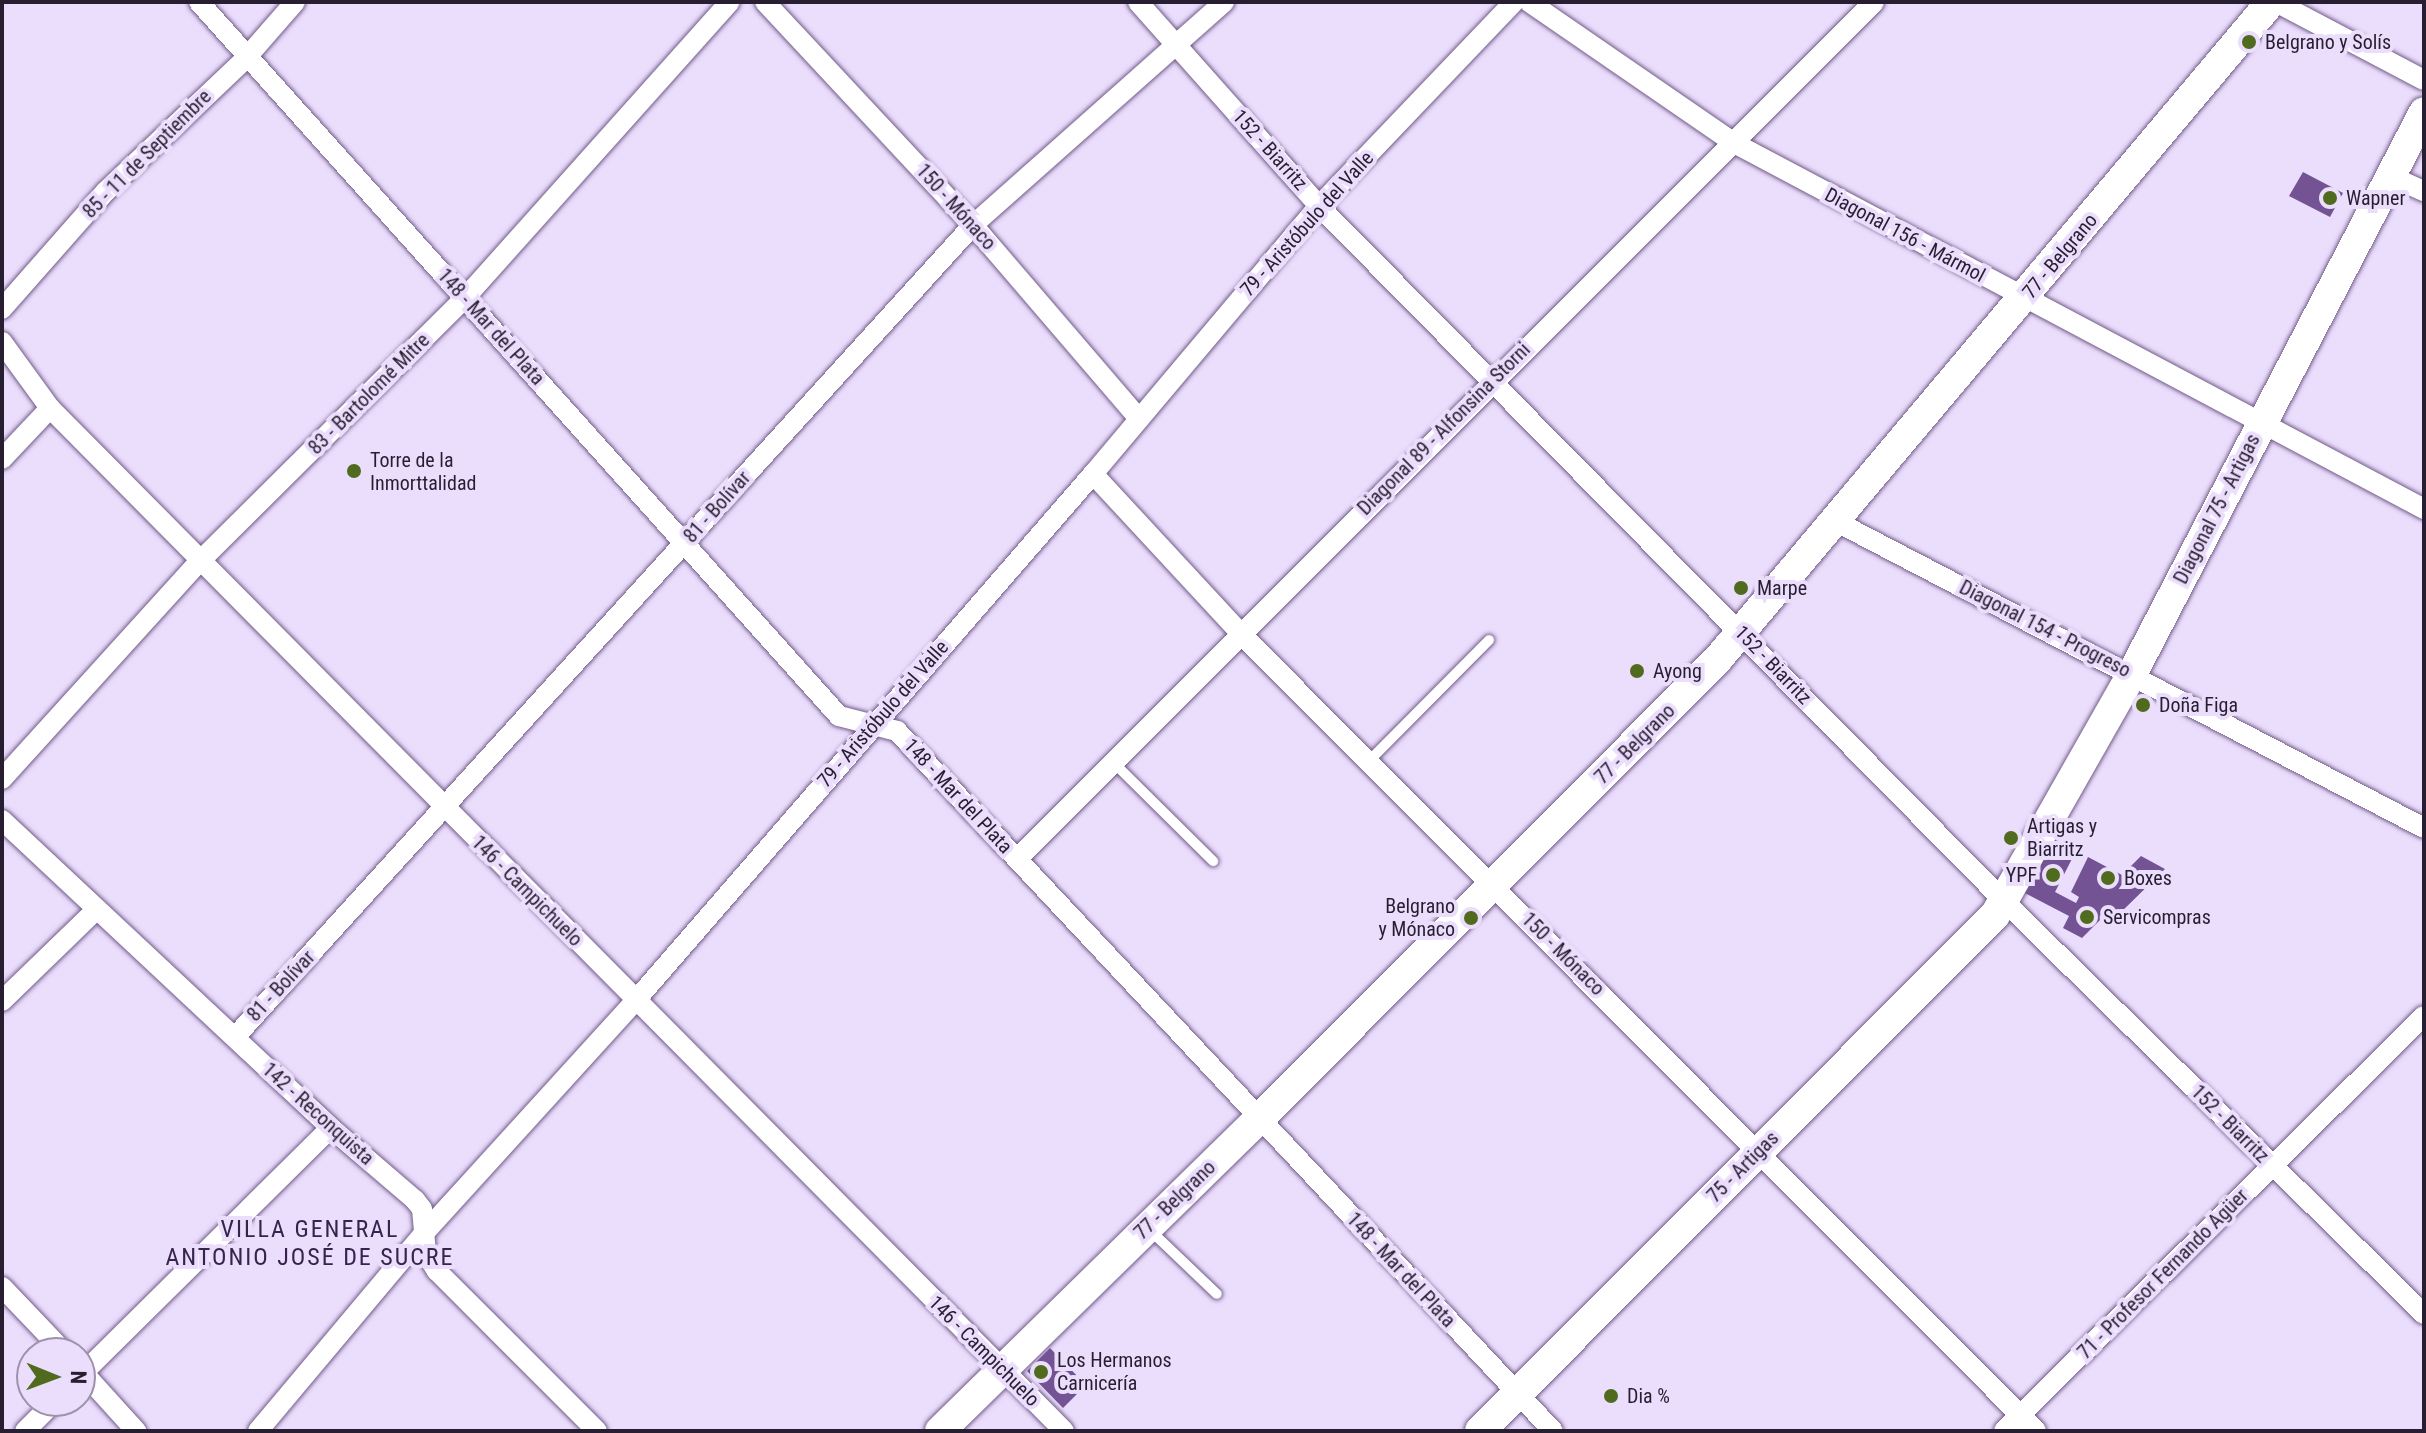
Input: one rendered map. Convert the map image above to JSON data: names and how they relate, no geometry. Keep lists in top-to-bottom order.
{
  "streets": {
    "street": [
      "152 - Biarritz",
      "85 - 11 de Septiembre",
      "150 - Mónaco",
      "79 - Aristóbulo del Valle",
      "Diagonal 156 - Mármol",
      "77 - Belgrano",
      "148 - Mar del Plata",
      "83 - Bartolomé Mitre",
      "Diagonal 89 - Alfonsina Storni",
      "81 - Bolívar",
      "Diagonal 75 - Artigas",
      "Diagonal 154 - Progreso",
      "146 - Campichuelo",
      "142 - Reconquista",
      "75 - Artigas",
      "71 - Profesor Fernando Agüer"
    ]
  },
  "crossings": [
    ["152 - Biarritz", "79 - Aristóbulo del Valle"],
    ["152 - Biarritz", "77 - Belgrano"],
    ["152 - Biarritz", "Diagonal 89 - Alfonsina Storni"],
    ["152 - Biarritz", "81 - Bolívar"],
    ["152 - Biarritz", "Diagonal 75 - Artigas"],
    ["152 - Biarritz", "75 - Artigas"],
    ["152 - Biarritz", "71 - Profesor Fernando Agüer"],
    ["85 - 11 de Septiembre", "148 - Mar del Plata"],
    ["150 - Mónaco", "79 - Aristóbulo del Valle"],
    ["150 - Mónaco", "77 - Belgrano"],
    ["150 - Mónaco", "Diagonal 89 - Alfonsina Storni"],
    ["150 - Mónaco", "81 - Bolívar"],
    ["150 - Mónaco", "75 - Artigas"],
    ["150 - Mónaco", "71 - Profesor Fernando Agüer"],
    ["79 - Aristóbulo del Valle", "148 - Mar del Plata"],
    ["79 - Aristóbulo del Valle", "146 - Campichuelo"],
    ["79 - Aristóbulo del Valle", "142 - Reconquista"],
    ["Diagonal 156 - Mármol", "77 - Belgrano"],
    ["Diagonal 156 - Mármol", "Diagonal 89 - Alfonsina Storni"],
    ["Diagonal 156 - Mármol", "Diagonal 75 - Artigas"],
    ["77 - Belgrano", "148 - Mar del Plata"],
    ["77 - Belgrano", "Diagonal 154 - Progreso"],
    ["77 - Belgrano", "146 - Campichuelo"],
    ["148 - Mar del Plata", "83 - Bartolomé Mitre"],
    ["148 - Mar del Plata", "Diagonal 89 - Alfonsina Storni"],
    ["148 - Mar del Plata", "81 - Bolívar"],
    ["148 - Mar del Plata", "75 - Artigas"],
    ["83 - Bartolomé Mitre", "146 - Campichuelo"],
    ["81 - Bolívar", "146 - Campichuelo"],
    ["81 - Bolívar", "142 - Reconquista"],
    ["Diagonal 75 - Artigas", "Diagonal 154 - Progreso"],
    ["Diagonal 75 - Artigas", "75 - Artigas"]
  ],
  "districts": ["VILLA GENERAL ANTONIO JOSÉ DE SUCRE"],
  "places": [
    "Belgrano y Solís",
    "Wapner",
    "Torre de la Inmorttalidad",
    "Marpe",
    "Ayong",
    "Doña Figa",
    "Artigas y Biarritz",
    "YPF",
    "Boxes",
    "Servicompras",
    "Belgrano y Mónaco",
    "Los Hermanos Carnicería",
    "Dia %"
  ],
  "north": "right"
}
